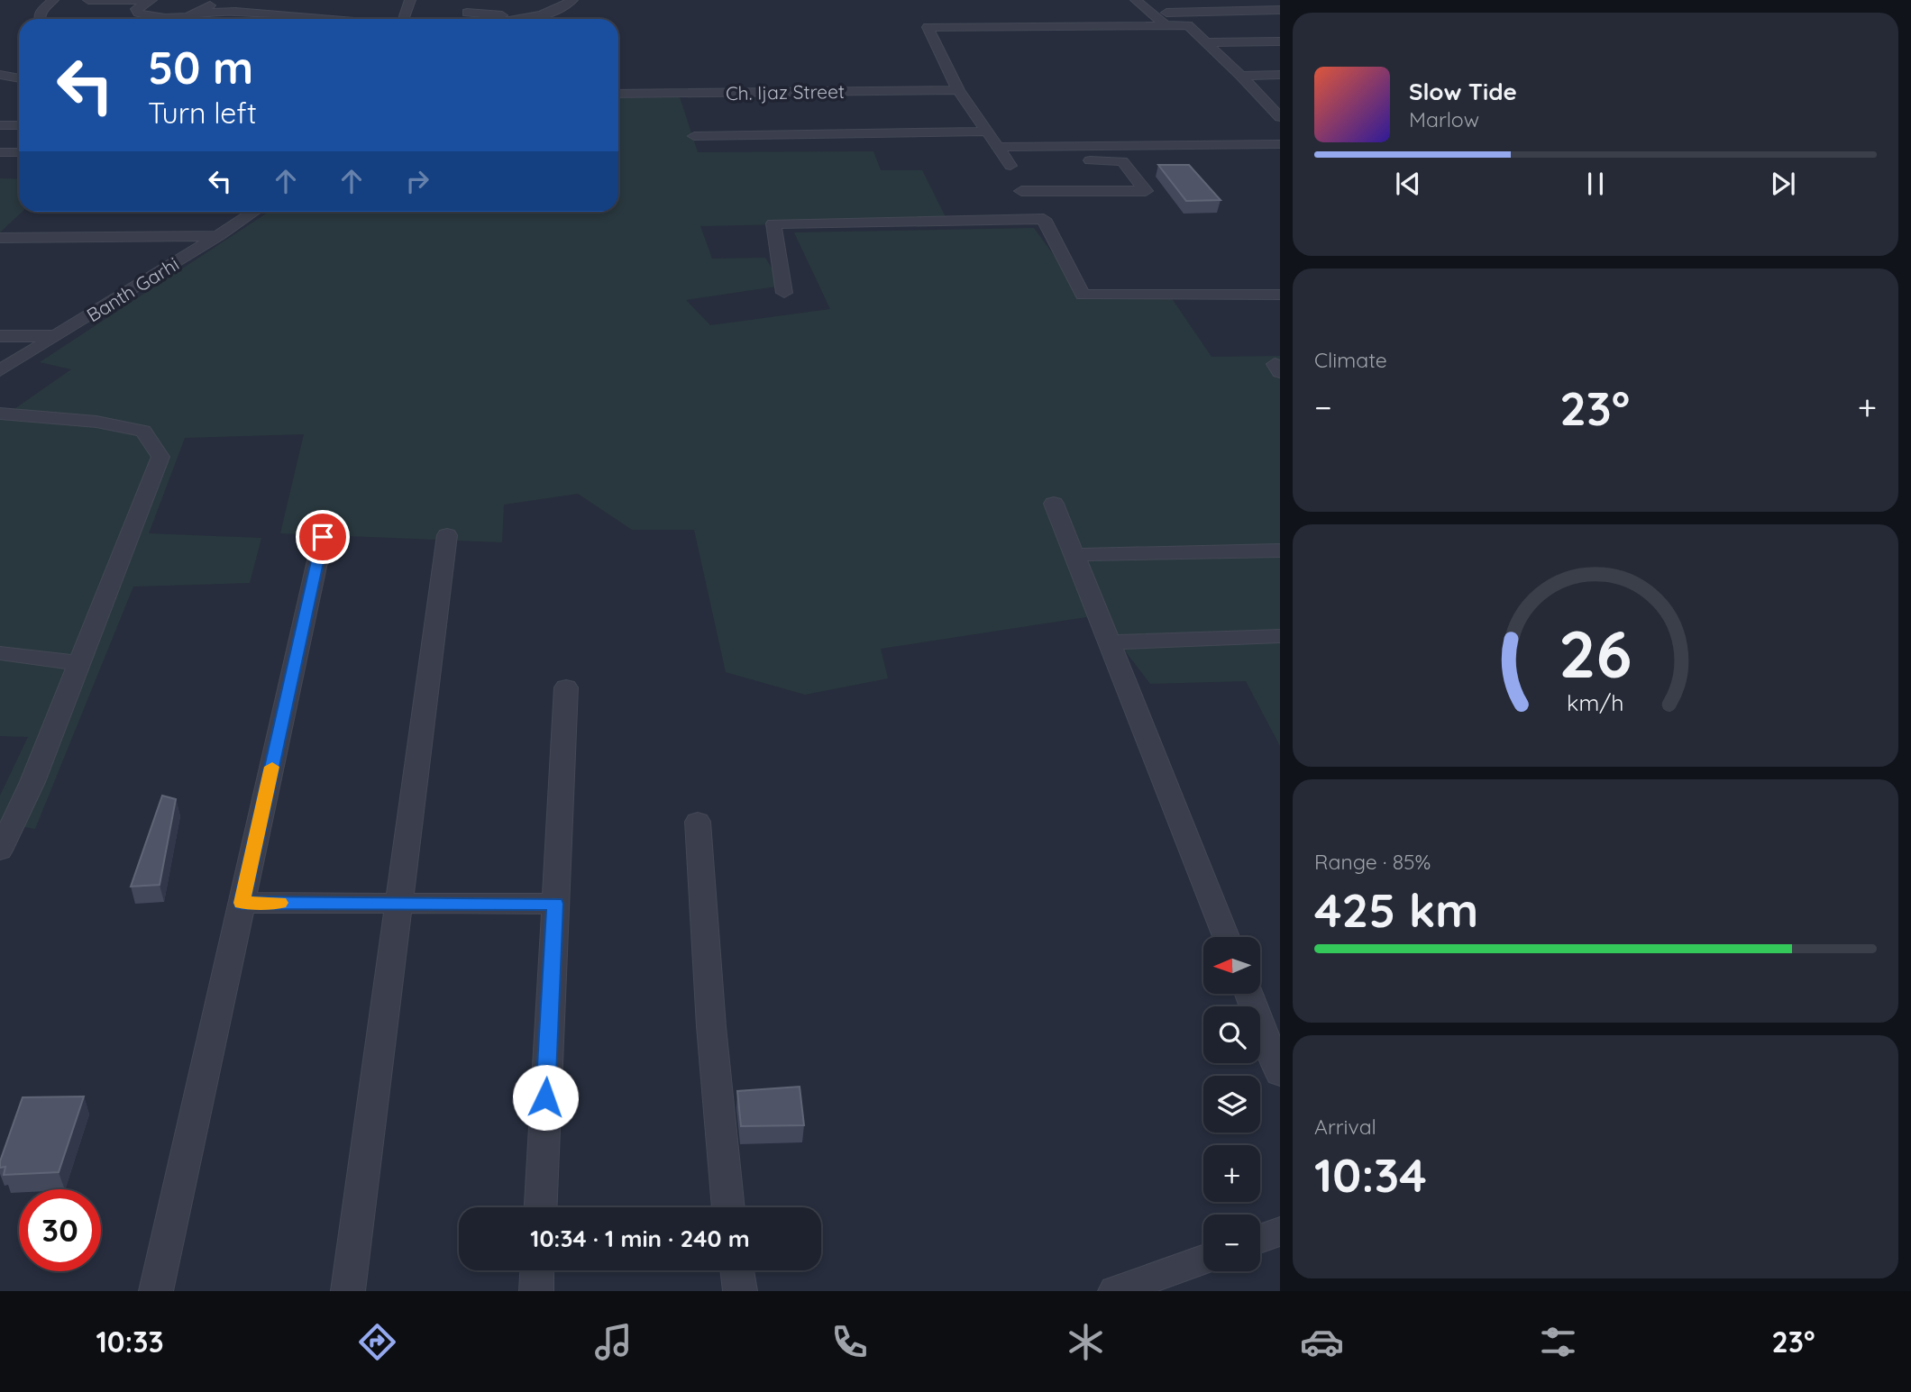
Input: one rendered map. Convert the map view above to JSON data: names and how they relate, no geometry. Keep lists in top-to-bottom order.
{
  "streets": {
    "street": ["Ch. Ijaz Street", "Banth Garhi"]
  },
  "north": "left",
  "page": {
    "turn": ["50 m", "Turn left"],
    "song": ["Slow Tide", "Marlow"],
    "tile": [
      "Climate",
      ["Range · 85%", "425 km"],
      ["Arrival", "10:34"]
    ],
    "heat": ["−", "23°", "+"],
    "map_buttons": ["+", "−"],
    "limit": "30",
    "trip": "10:34 · 1 min · 240 m",
    "tabs": ["10:33", "23°"],
    "gauge": ["26", "km/h"]
  }
}
